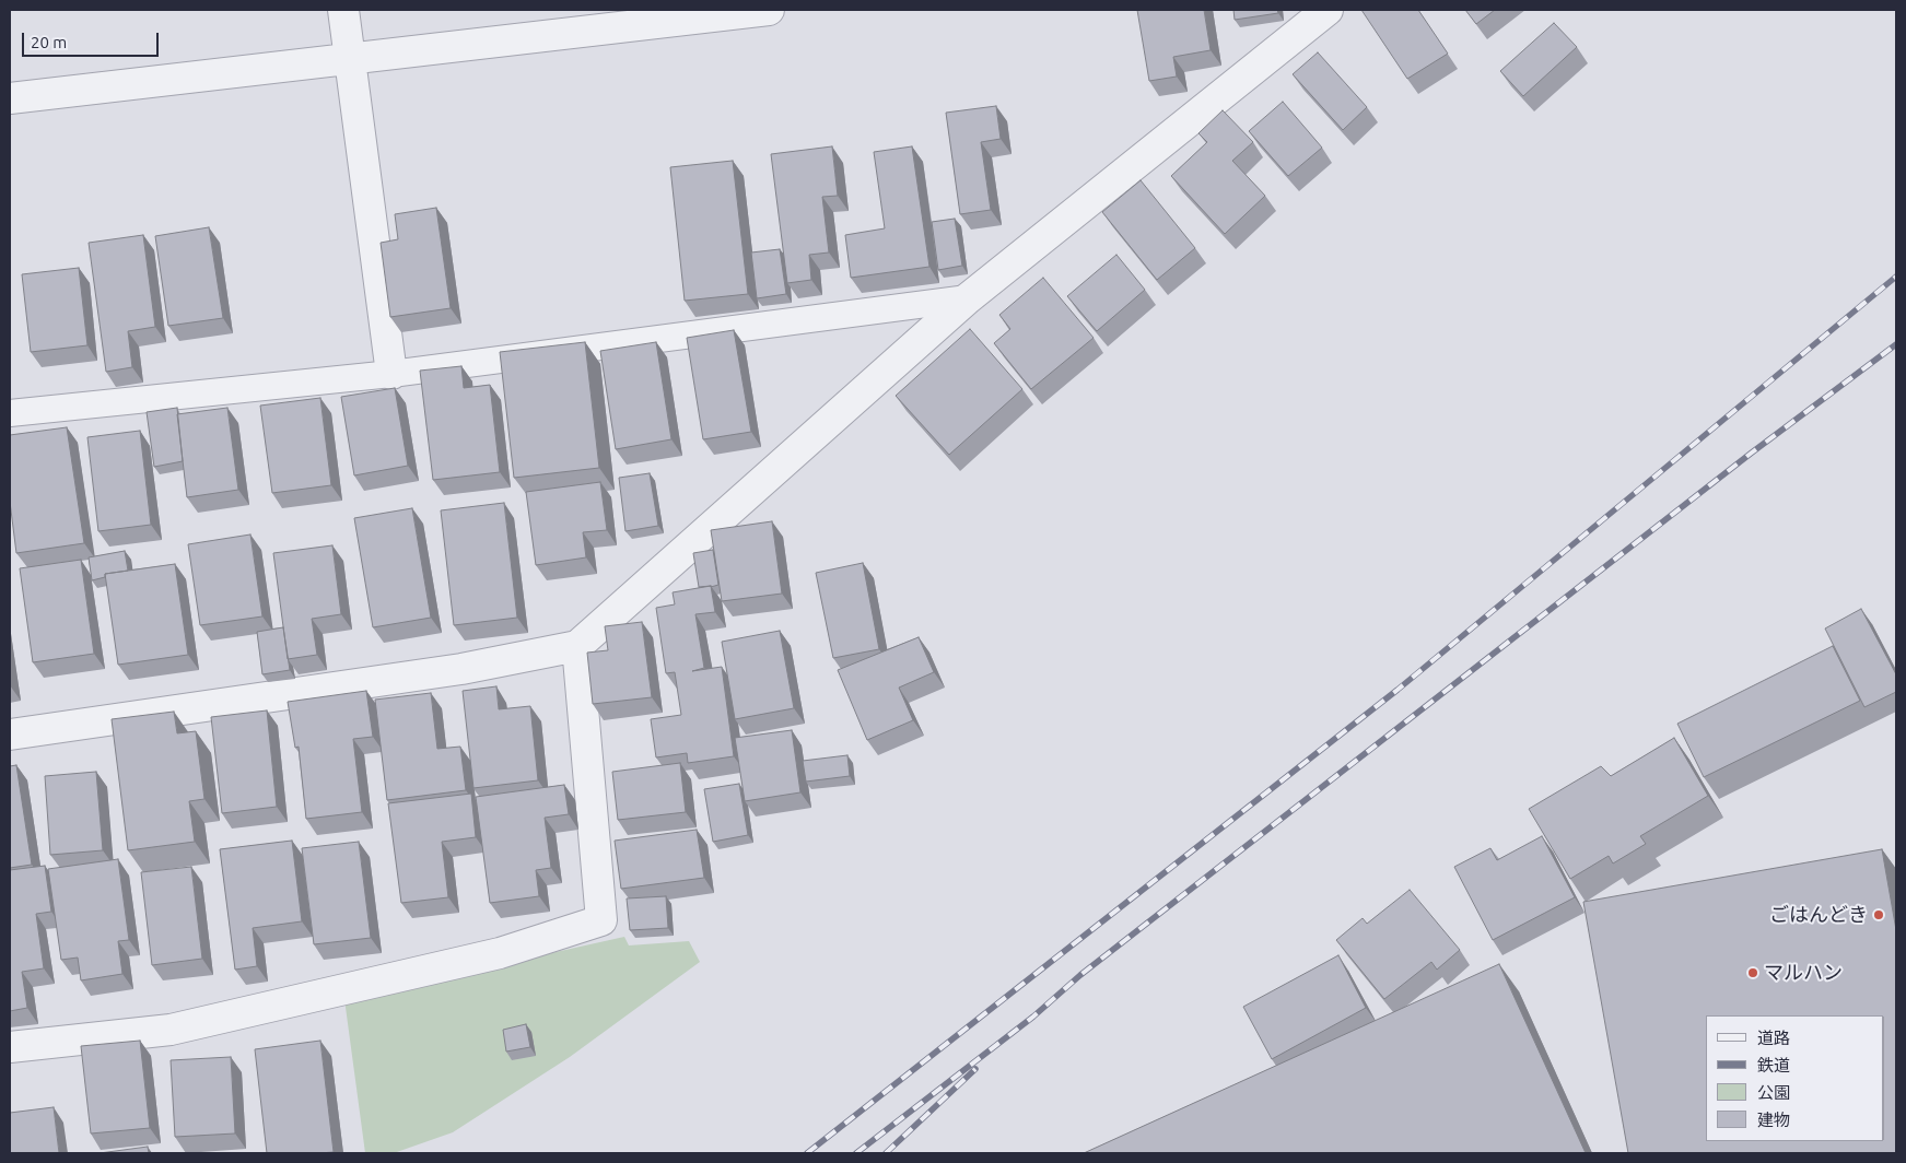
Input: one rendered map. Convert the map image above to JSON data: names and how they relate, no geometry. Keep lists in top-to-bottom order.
{
  "places": ["ごはんどき", "マルハン"],
  "legend": [
    "道路",
    "鉄道",
    "公園",
    "建物"
  ],
  "scale_bar": "20 m"
}
